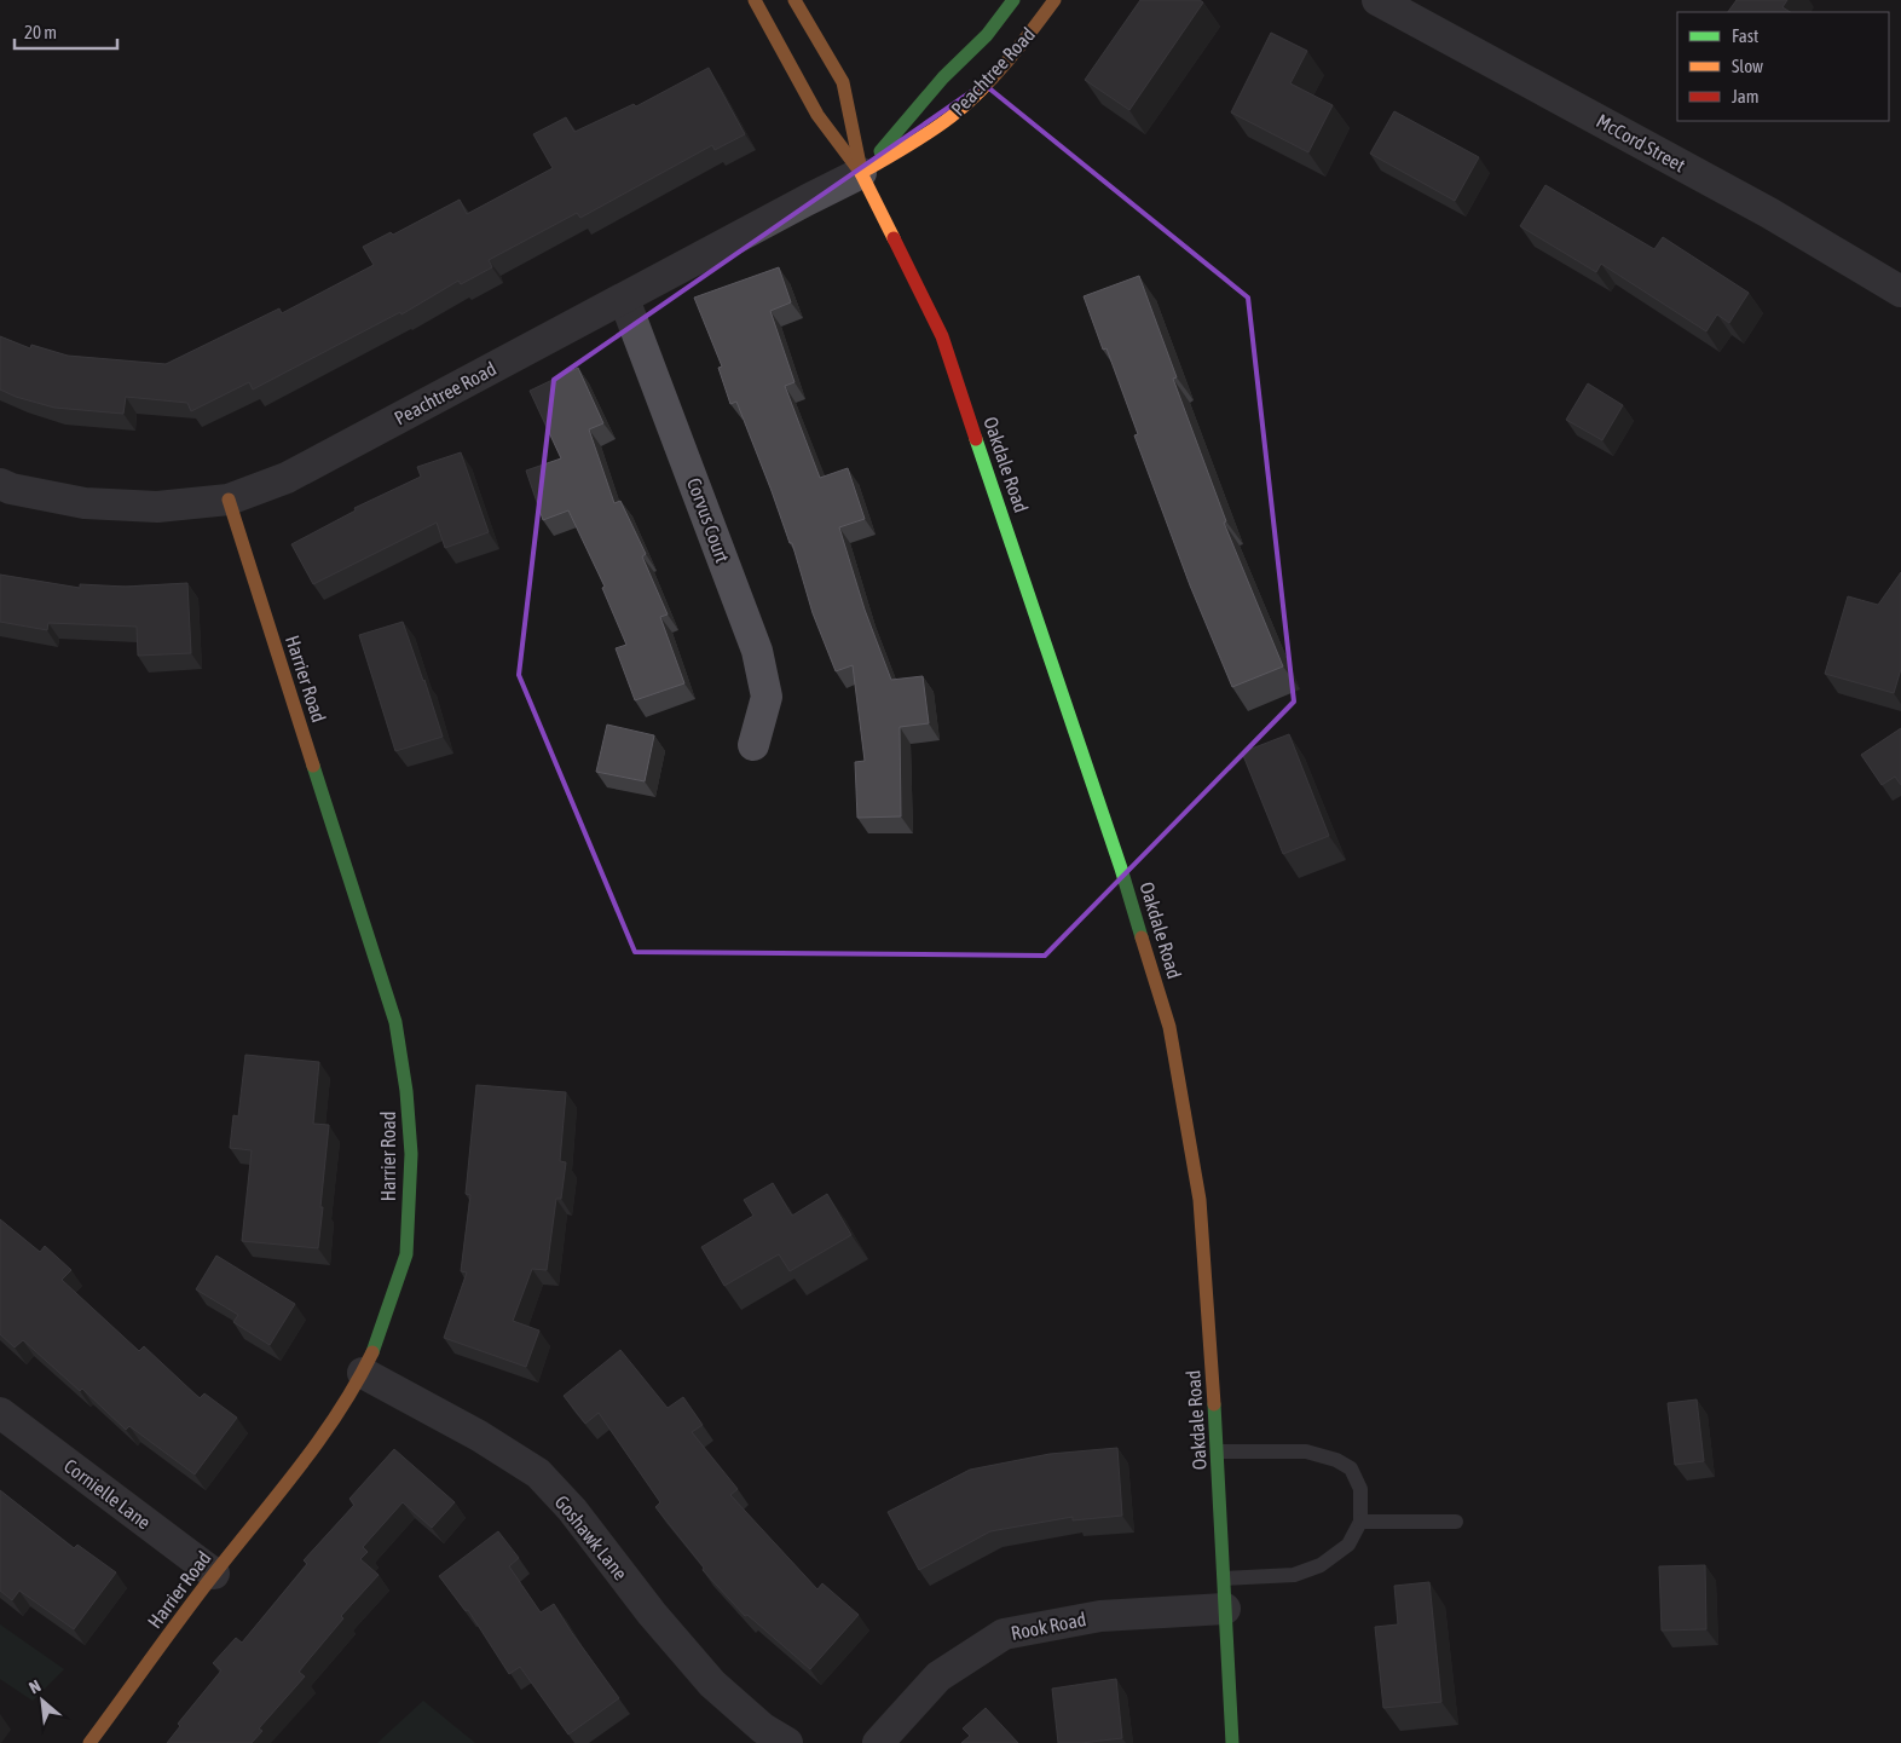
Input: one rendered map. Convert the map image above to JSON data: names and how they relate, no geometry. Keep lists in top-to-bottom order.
{
  "streets": {
    "main road": ["Peachtree Road", "Oakdale Road", "Harrier Road"],
    "street": [
      "McCord Street",
      "Corvus Court",
      "Cornielle Lane",
      "Goshawk Lane",
      "Rook Road"
    ]
  },
  "crossings": [
    ["Peachtree Road", "Oakdale Road"],
    ["Peachtree Road", "Corvus Court"],
    ["Peachtree Road", "Harrier Road"],
    ["Oakdale Road", "Rook Road"],
    ["Harrier Road", "Cornielle Lane"],
    ["Harrier Road", "Goshawk Lane"]
  ],
  "legend": ["Fast", "Slow", "Jam"],
  "scale_bar": "20 m",
  "north": "top left"
}
